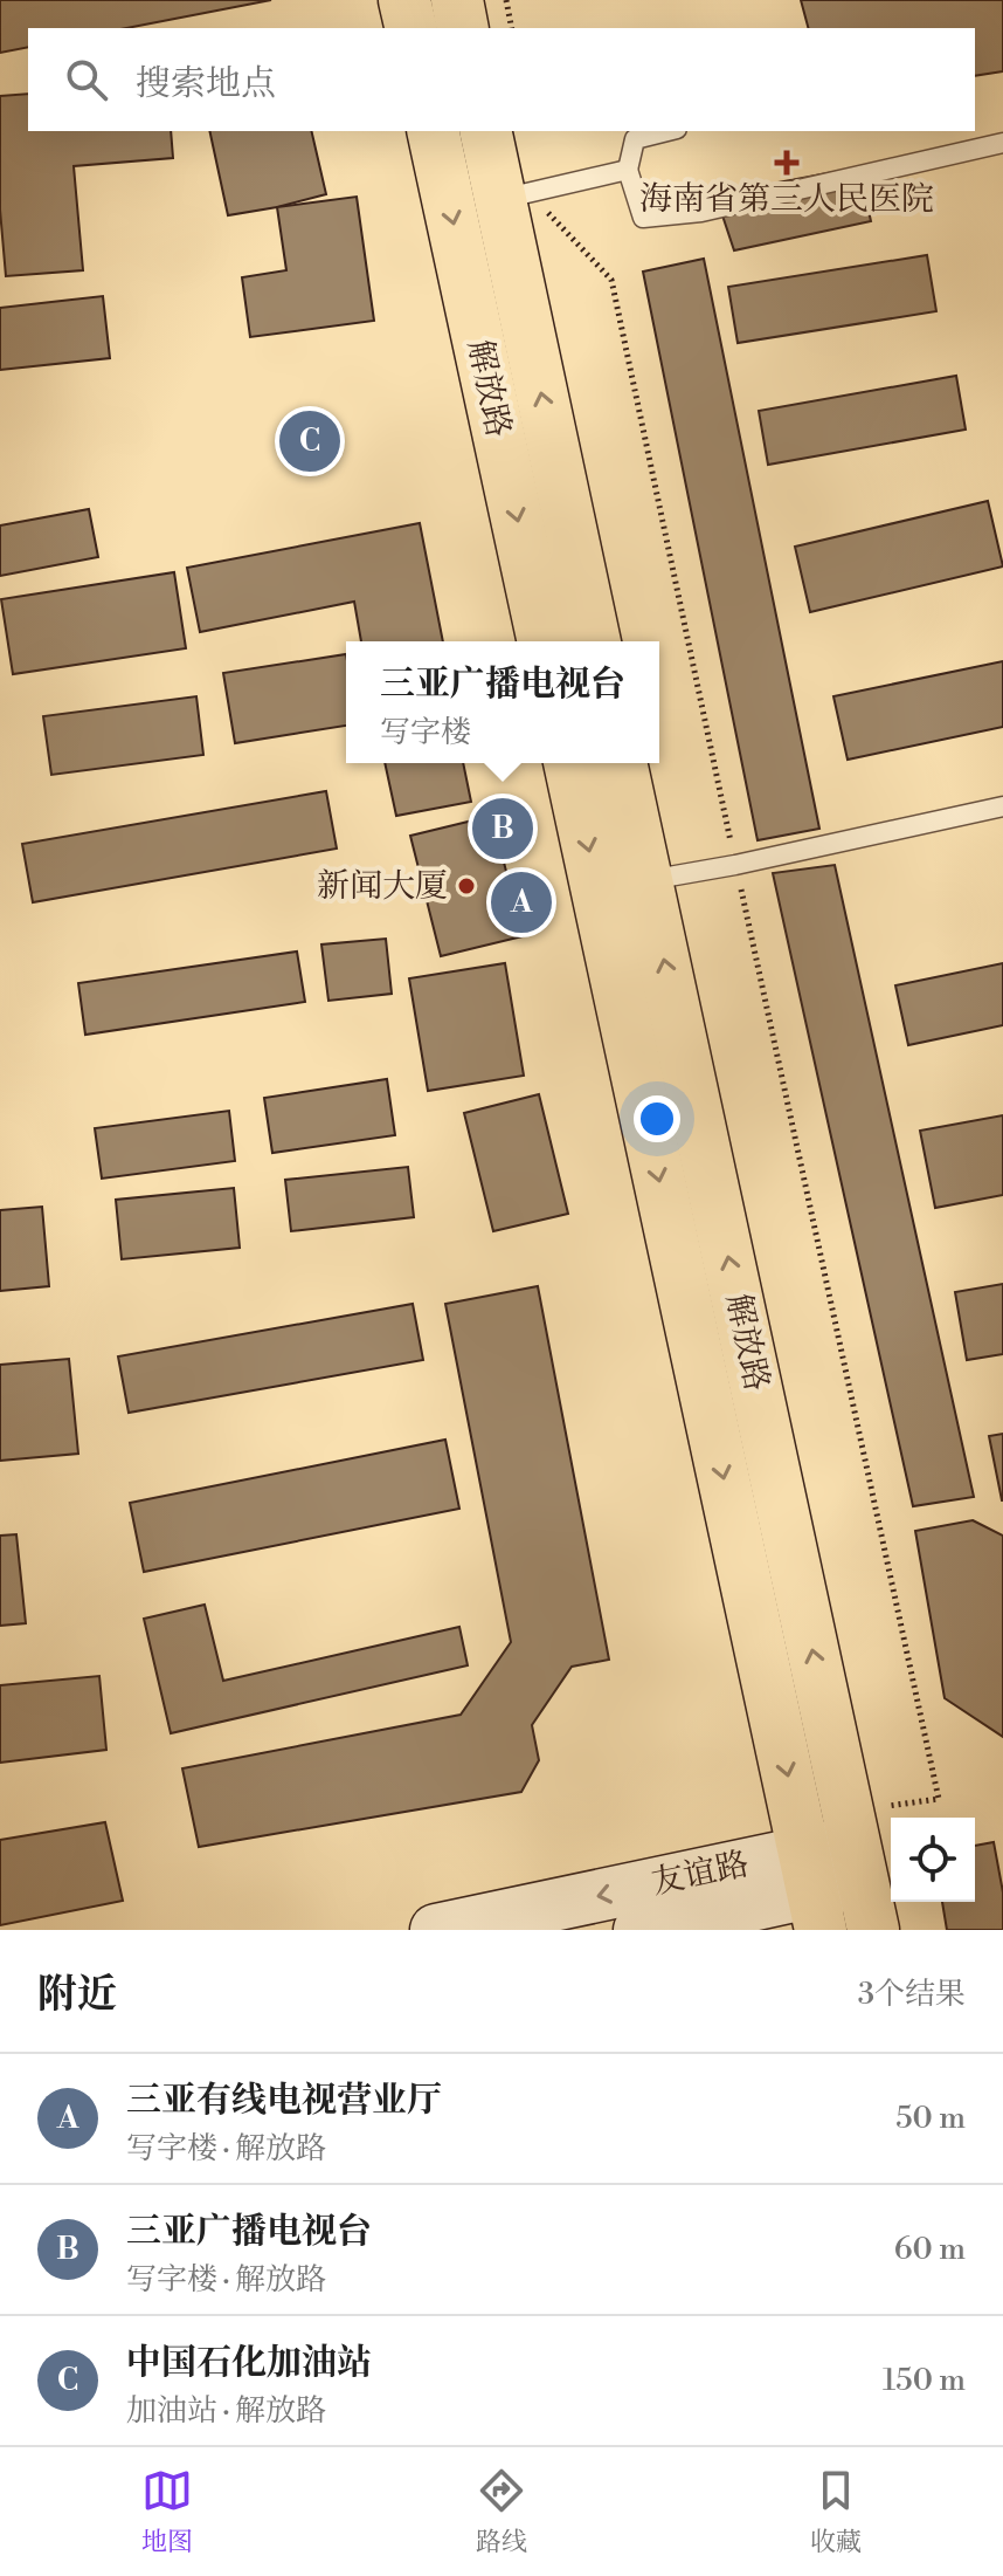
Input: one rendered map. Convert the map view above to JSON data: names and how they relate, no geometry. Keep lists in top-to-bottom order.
{
  "streets": {
    "main road": ["解放路", "友谊路"]
  },
  "crossings": [
    ["解放路", "友谊路"]
  ],
  "places": {
    "health": ["海南省第三人民医院"],
    "other": ["新闻大厦"]
  },
  "page": {
    "search": "搜索地点",
    "pins": ["C", "B", "A"],
    "popup": ["三亚广播电视台", "写字楼"],
    "heading": ["附近", "3个结果"],
    "list": [
      {
        "mark": "A",
        "name": "三亚有线电视营业厅",
        "note": "写字楼 · 解放路",
        "value": "50 m"
      },
      {
        "mark": "B",
        "name": "三亚广播电视台",
        "note": "写字楼 · 解放路",
        "value": "60 m"
      },
      {
        "mark": "C",
        "name": "中国石化加油站",
        "note": "加油站 · 解放路",
        "value": "150 m"
      }
    ],
    "nav": ["地图", "路线", "收藏"]
  }
}
